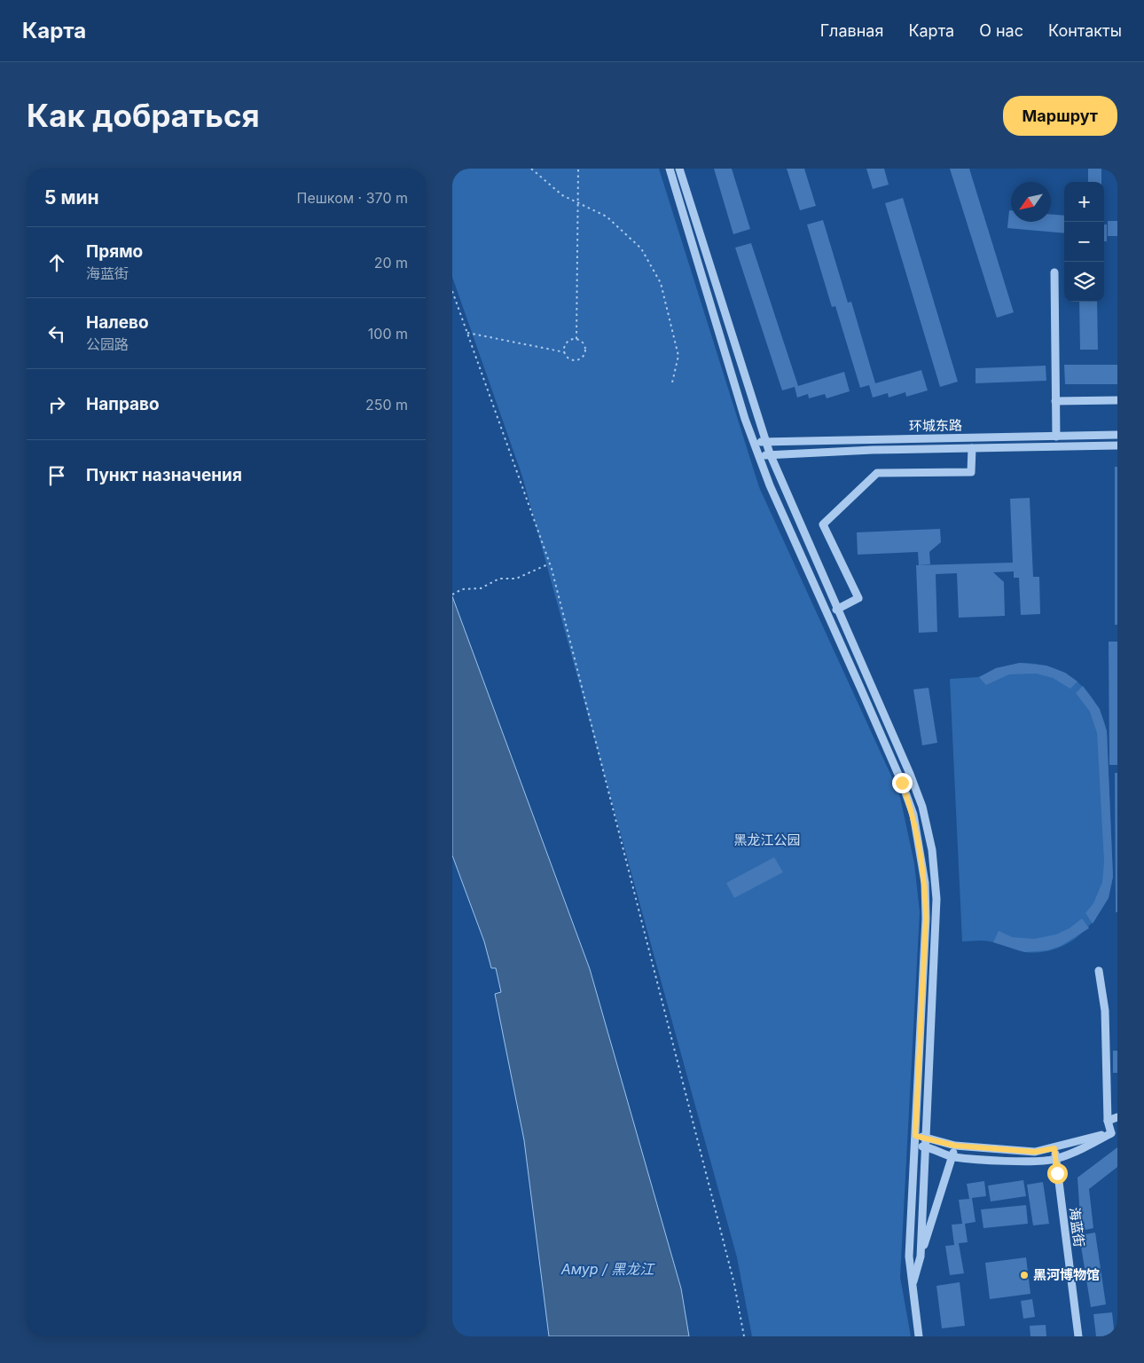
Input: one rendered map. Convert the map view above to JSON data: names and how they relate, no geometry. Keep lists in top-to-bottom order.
{
  "streets": {
    "street": ["环城东路", "海蓝街"]
  },
  "water": ["Амур / 黑龙江"],
  "parks": ["黑龙江公园"],
  "places": ["黑河博物馆"],
  "north": "bottom left",
  "page": {
    "header": "Карта",
    "nav": [
      "Главная",
      "Карта",
      "О нас",
      "Контакты"
    ],
    "buttons": "Маршрут",
    "title": "Как добраться",
    "heading": ["5 мин", "Пешком · 370 m"],
    "map_buttons": ["+", "−"],
    "list": [
      ["Прямо", "海蓝街", "20 m"],
      ["Налево", "公园路", "100 m"],
      ["Направо", "250 m"],
      "Пункт назначения"
    ]
  }
}
